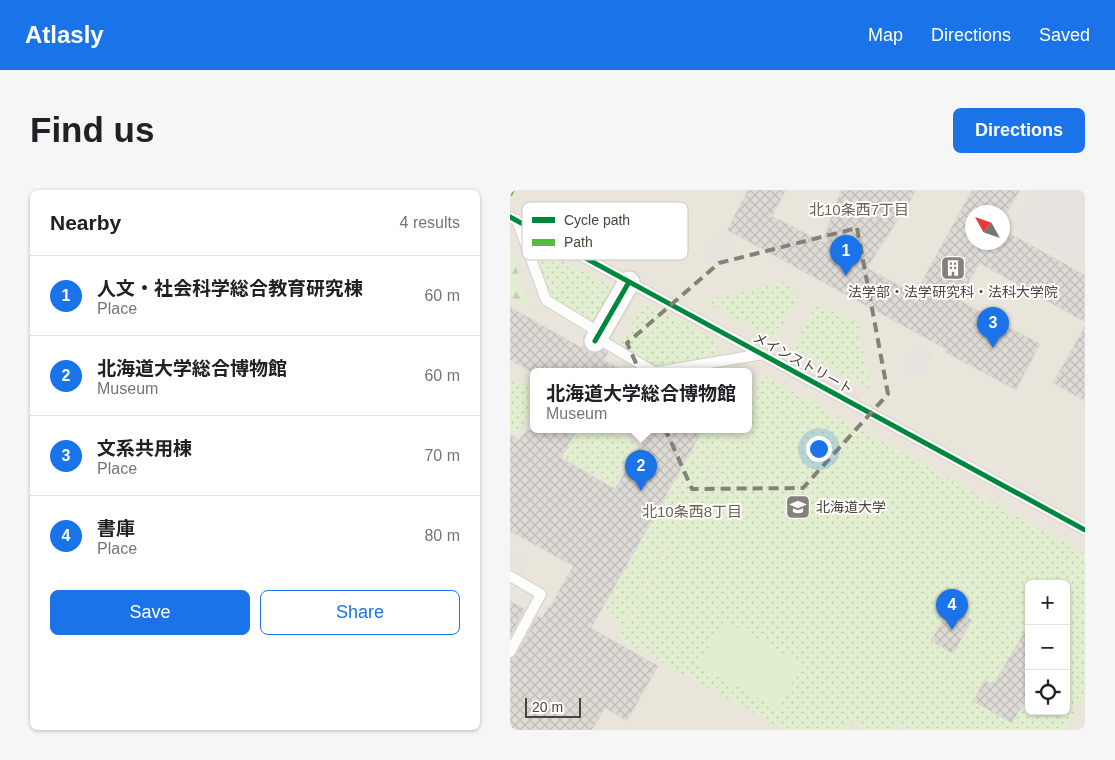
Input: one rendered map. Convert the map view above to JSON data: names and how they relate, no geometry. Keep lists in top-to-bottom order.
{
  "streets": {
    "lane": ["メインストリート"]
  },
  "districts": ["北10条西7丁目", "北10条西8丁目"],
  "places": {
    "building": ["法学部・法学研究科・法科大学院"],
    "school or university": ["北海道大学"]
  },
  "legend": ["Cycle path", "Path"],
  "scale_bar": "20 m",
  "north": "top left",
  "page": {
    "header": "Atlasly",
    "nav": ["Map", "Directions", "Saved"],
    "buttons": [
      "Directions",
      ["Save", "Share"]
    ],
    "title": "Find us",
    "heading": ["Nearby", "4 results"],
    "pins": [
      "1",
      "3",
      "2",
      "4"
    ],
    "list": [
      {
        "mark": "1",
        "name": "人文・社会科学総合教育研究棟",
        "note": "Place",
        "value": "60 m"
      },
      {
        "mark": "2",
        "name": "北海道大学総合博物館",
        "note": "Museum",
        "value": "60 m"
      },
      {
        "mark": "3",
        "name": "文系共用棟",
        "note": "Place",
        "value": "70 m"
      },
      {
        "mark": "4",
        "name": "書庫",
        "note": "Place",
        "value": "80 m"
      }
    ],
    "popup": ["北海道大学総合博物館", "Museum"],
    "map_buttons": ["+", "−"],
    "scale": "20 m"
  }
}
